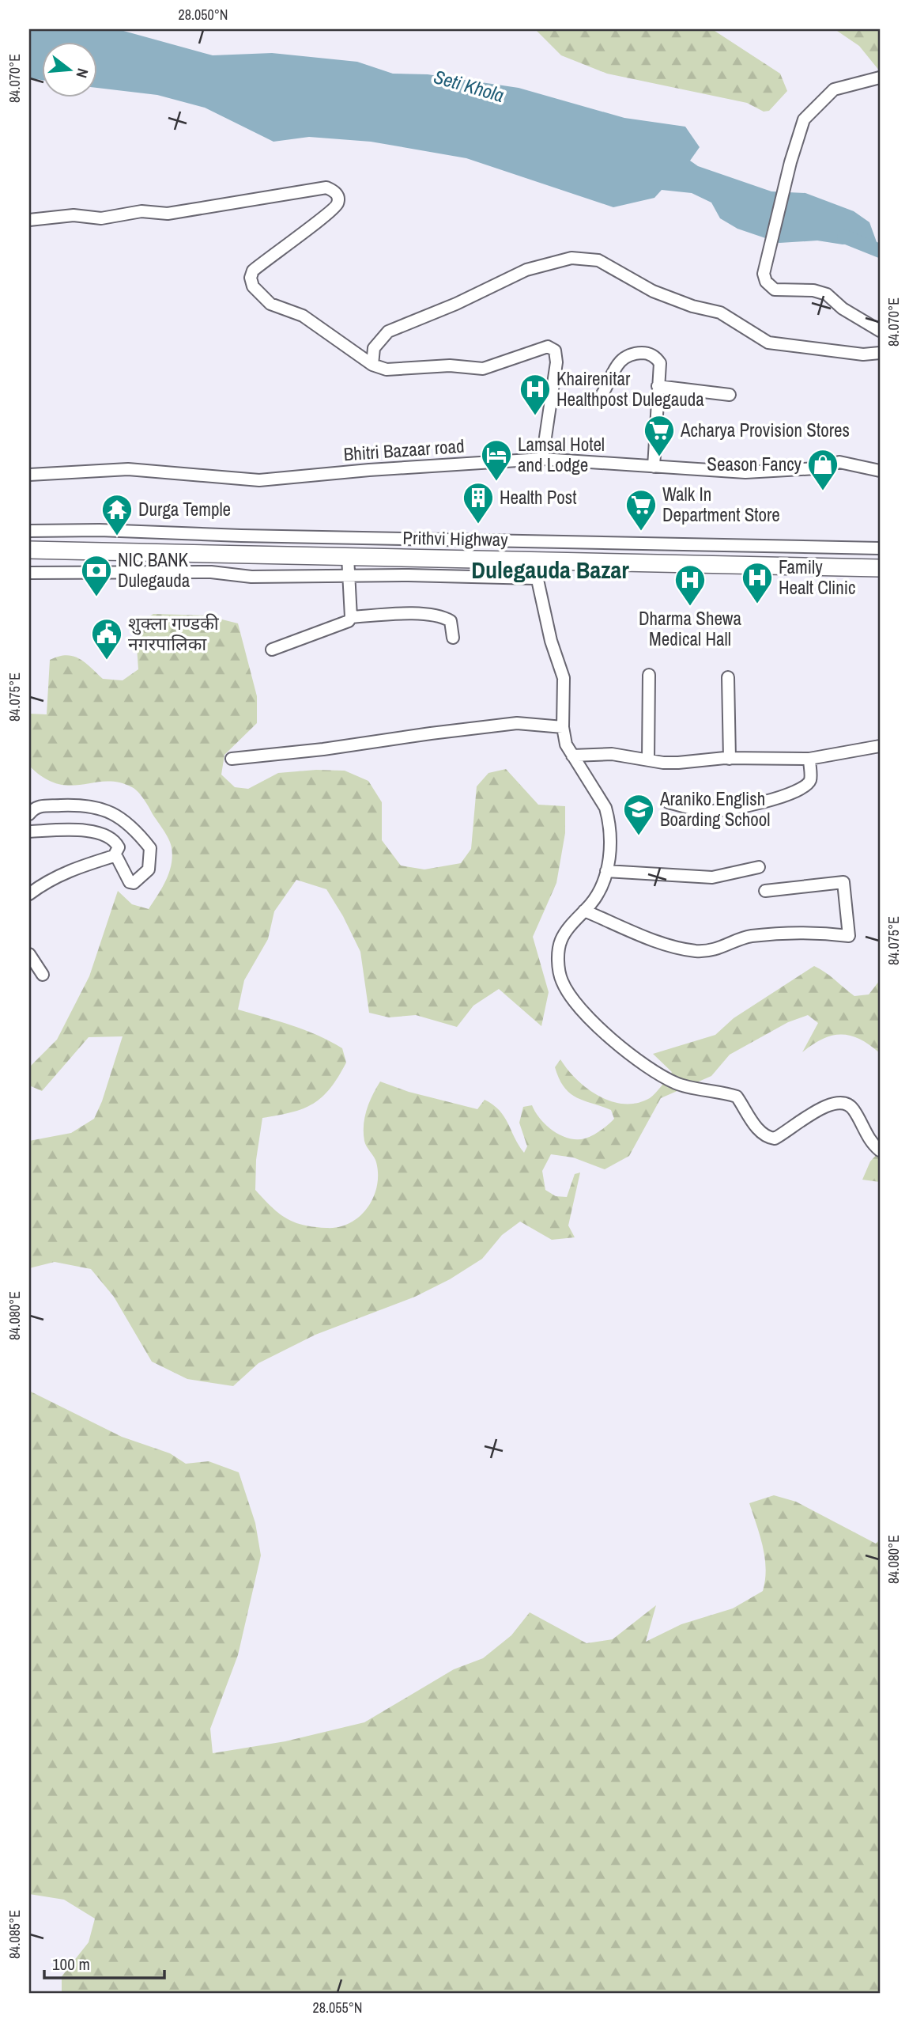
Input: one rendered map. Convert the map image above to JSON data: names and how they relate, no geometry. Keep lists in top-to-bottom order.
{
  "streets": {
    "highway": ["Prithvi Highway"],
    "street": ["Bhitri Bazaar road"]
  },
  "districts": ["Dulegauda Bazar"],
  "water": ["Seti Khola"],
  "places": {
    "hospital": ["Khairenitar Healthpost Dulegauda", "Family Healt Clinic", "Dharma Shewa Medical Hall"],
    "supermarket": ["Acharya Provision Stores", "Walk In Department Store"],
    "hotel": ["Lamsal Hotel and Lodge"],
    "shop": ["Season Fancy"],
    "building": ["Health Post"],
    "temple": ["Durga Temple"],
    "bank": ["NIC BANK Dulegauda"],
    "public building": ["शुक्ला गण्डकी नगरपालिका"],
    "school or university": ["Araniko English Boarding School"]
  },
  "scale_bar": "100 m",
  "north": "right",
  "coordinates": [
    "28.050°N",
    "84.070°E",
    "84.075°E",
    "84.080°E",
    "84.085°E",
    "28.055°N"
  ]
}
